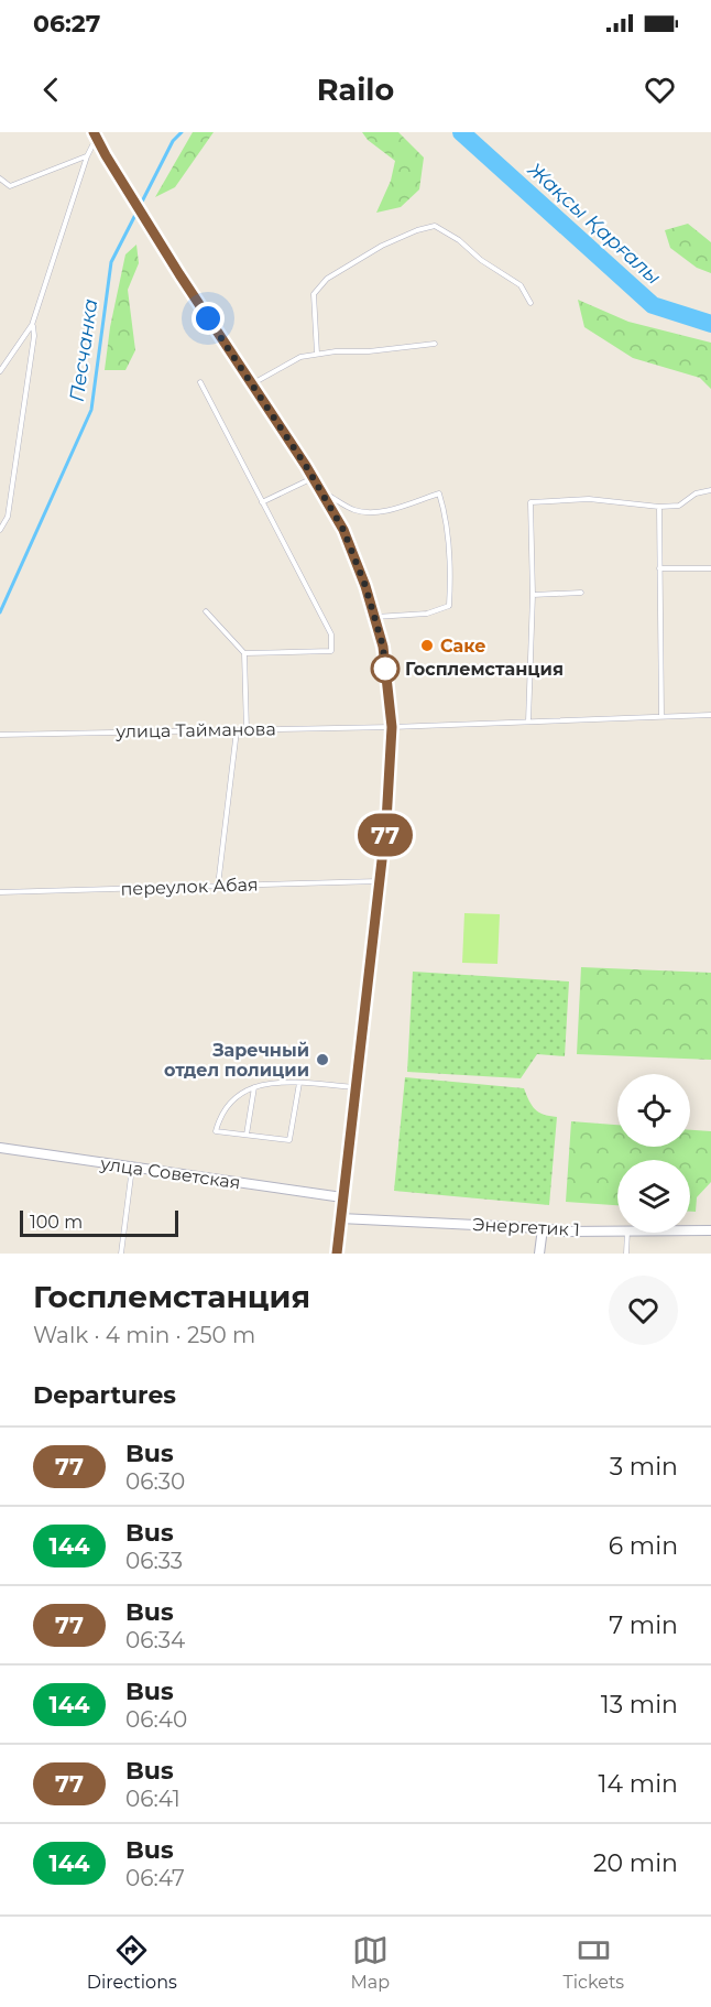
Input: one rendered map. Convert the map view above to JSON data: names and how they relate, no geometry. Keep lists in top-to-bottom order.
{
  "streets": {
    "street": ["улца Советская", "Энергетик 1"],
    "lane": ["улица Тайманова", "переулок Абая"]
  },
  "water": ["Жақсы Қарғалы", "Песчанка"],
  "places": ["Саке", "Госплемстанция", "Заречный отдел полиции"],
  "lines": ["bus line 77"],
  "scale_bar": "100 m",
  "page": {
    "status": "06:27",
    "header": "Railo",
    "on_map": "77",
    "scale": "100 m",
    "heading": [
      ["Госплемстанция", "Walk · 4 min · 250 m"],
      "Departures"
    ],
    "list": [
      {
        "mark": "77",
        "name": "Bus",
        "note": "06:30",
        "value": "3 min"
      },
      {
        "mark": "144",
        "name": "Bus",
        "note": "06:33",
        "value": "6 min"
      },
      {
        "mark": "77",
        "name": "Bus",
        "note": "06:34",
        "value": "7 min"
      },
      {
        "mark": "144",
        "name": "Bus",
        "note": "06:40",
        "value": "13 min"
      },
      {
        "mark": "77",
        "name": "Bus",
        "note": "06:41",
        "value": "14 min"
      },
      {
        "mark": "144",
        "name": "Bus",
        "note": "06:47",
        "value": "20 min"
      }
    ],
    "tabs": ["Directions", "Map", "Tickets"]
  }
}
